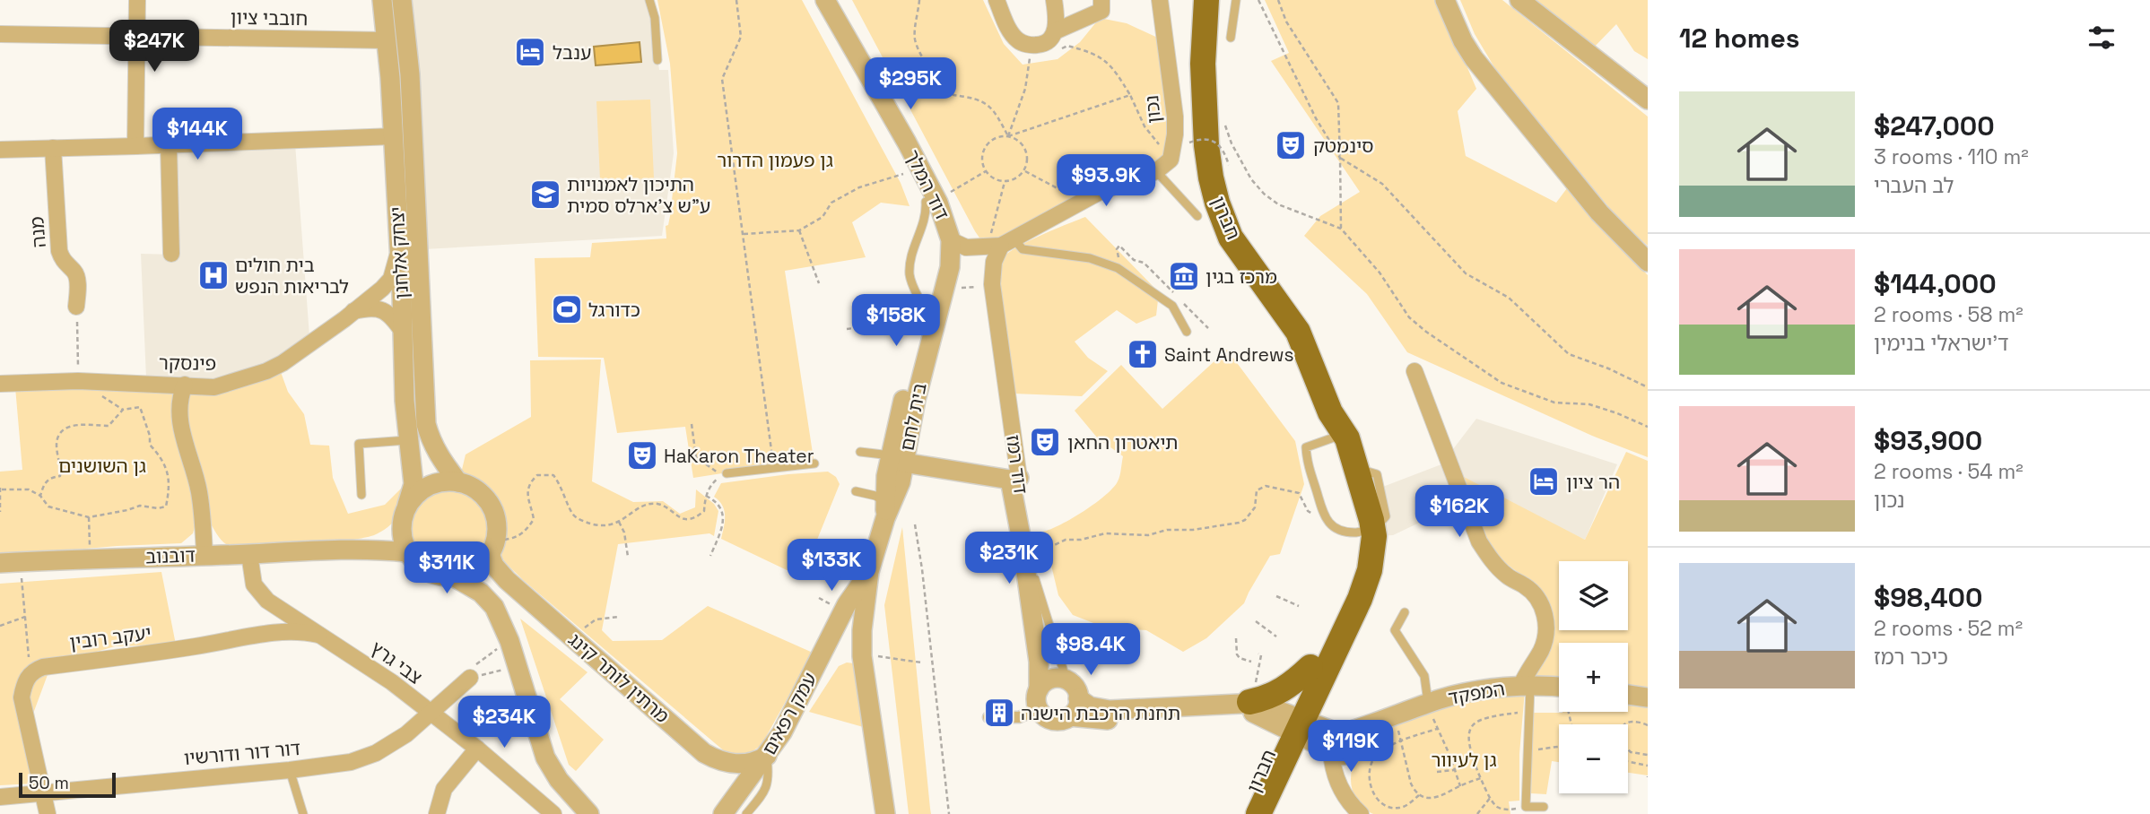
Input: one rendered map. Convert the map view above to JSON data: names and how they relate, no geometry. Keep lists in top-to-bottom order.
{
  "streets": {
    "highway": ["חברון"],
    "street": [
      "חובבי ציון",
      "נכון",
      "דוד המלך",
      "מנה",
      "יצחק אלחנן",
      "פינסקר",
      "בית לחם",
      "דוד רמז",
      "דובנוב",
      "יעקב רובין",
      "צבי גרץ",
      "מרתין לותר קינג",
      "המפקד",
      "עמק רפאים",
      "דור דור ודורשיו"
    ]
  },
  "crossings": [
    ["חובבי ציון", "יצחק אלחנן"],
    ["דוד המלך", "בית לחם"],
    ["יצחק אלחנן", "פינסקר"],
    ["יצחק אלחנן", "מרתין לותר קינג"],
    ["פינסקר", "דובנוב"],
    ["בית לחם", "עמק רפאים"],
    ["יעקב רובין", "צבי גרץ"],
    ["צבי גרץ", "דור דור ודורשיו"],
    ["מרתין לותר קינג", "עמק רפאים"]
  ],
  "parks": ["גן פעמון הדרור", "גן השושנים", "גן לעיוור"],
  "places": {
    "hotel": ["ענבל", "הר ציון"],
    "theatre": ["סינמטק", "תיאטרון החאן", "HaKaron Theater"],
    "school or university": ["התיכון לאמנויות ע\"ש צ'ארלס סמית"],
    "hospital": ["בית חולים לבריאות הנפש"],
    "museum": ["מרכז בגין"],
    "sports": ["כדורגל"],
    "church": ["Saint Andrews"],
    "building": ["תחנת הרכבת הישנה"]
  },
  "scale_bar": "50 m",
  "page": {
    "heading": "12 homes",
    "price": [
      "$247K",
      "$295K",
      "$144K",
      "$93.9K",
      "$158K",
      "$162K",
      "$231K",
      "$133K",
      "$311K",
      "$98.4K",
      "$234K",
      "$119K"
    ],
    "list": [
      {
        "name": "$247,000",
        "note": "3 rooms · 110 m² · לב העברי"
      },
      {
        "name": "$144,000",
        "note": "2 rooms · 58 m² · ד'ישראלי בנימין"
      },
      {
        "name": "$93,900",
        "note": "2 rooms · 54 m² · נכון"
      },
      {
        "name": "$98,400",
        "note": "2 rooms · 52 m² · כיכר רמז"
      }
    ],
    "map_buttons": ["+", "−"],
    "scale": "50 m"
  }
}
